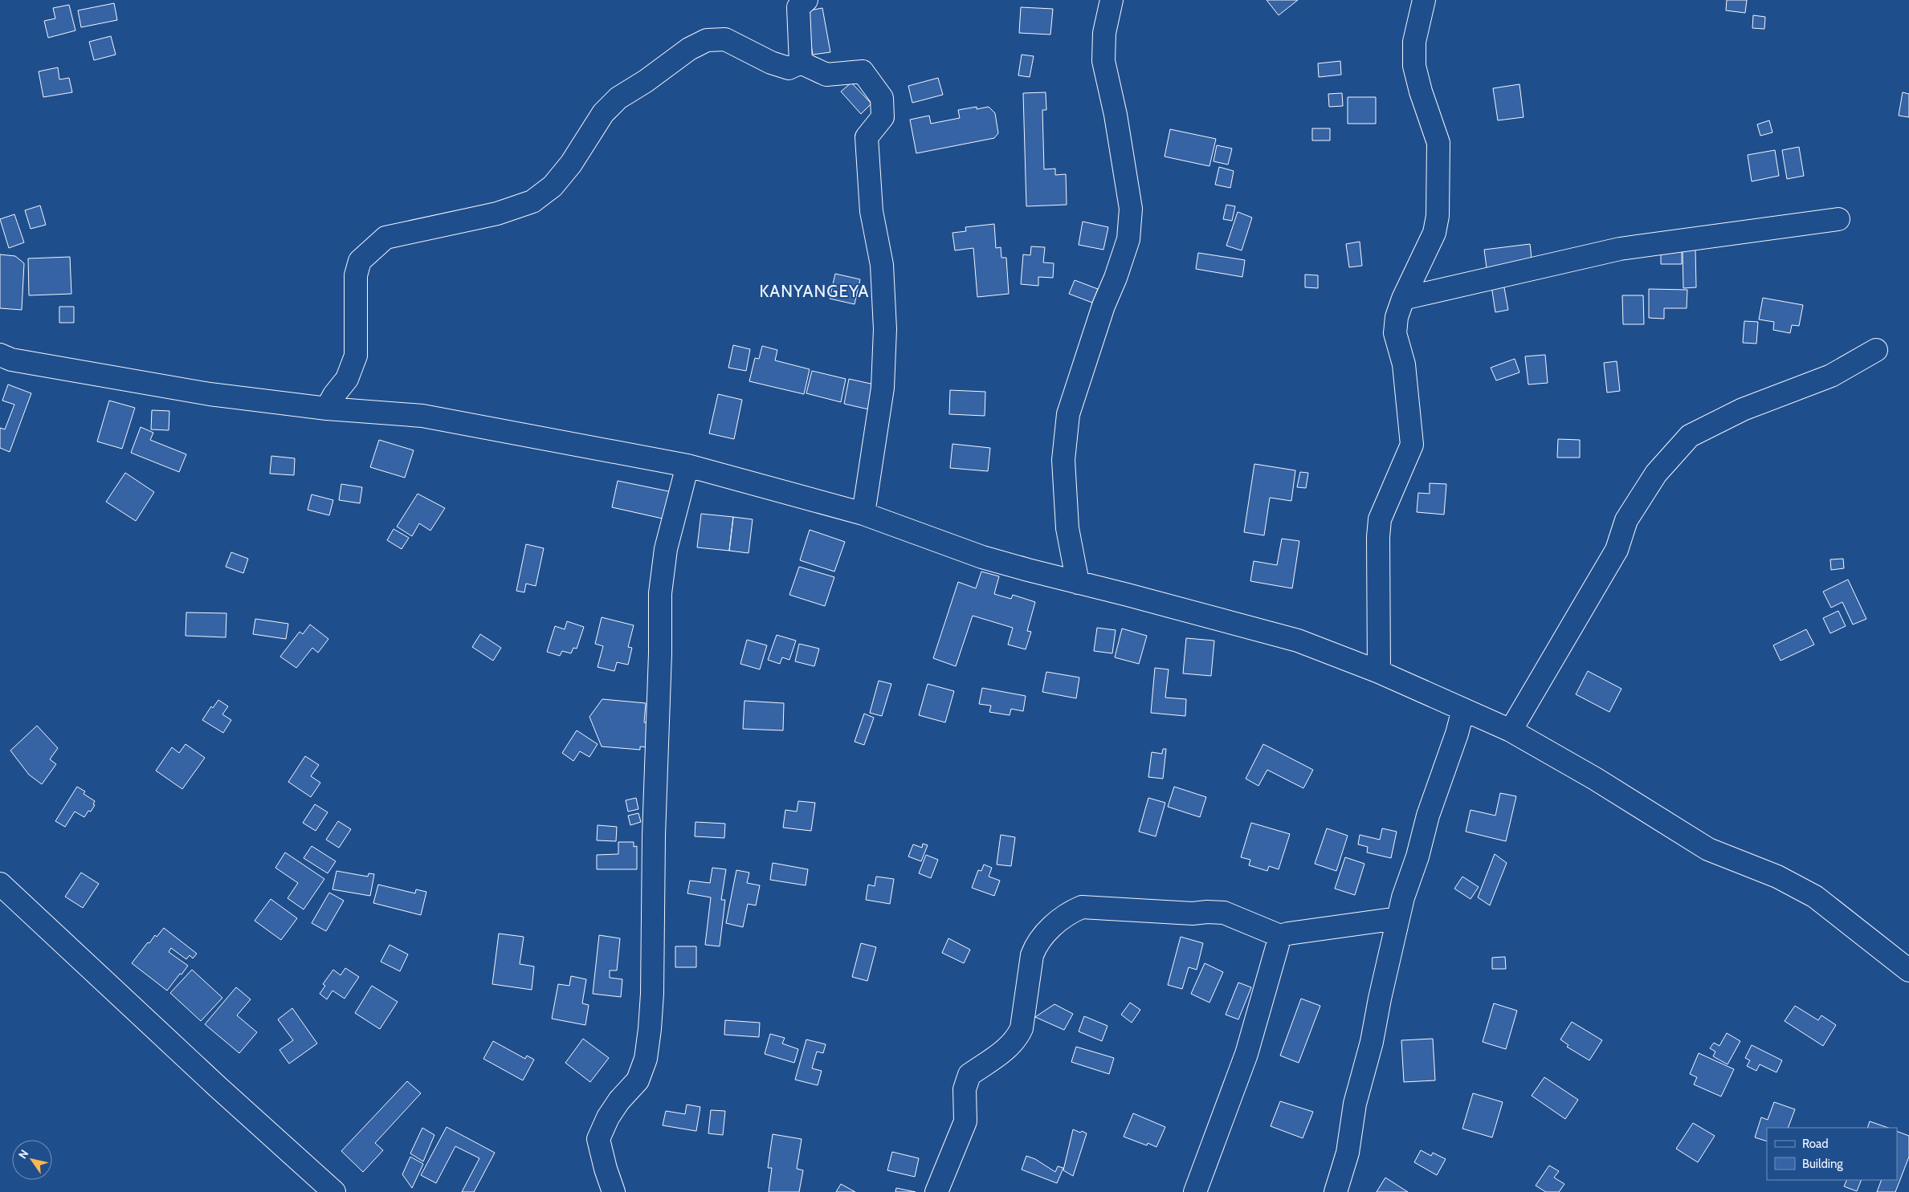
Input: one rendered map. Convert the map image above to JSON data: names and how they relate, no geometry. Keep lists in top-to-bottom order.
{
  "districts": ["KANYANGEYA"],
  "legend": ["Road", "Building"],
  "north": "top left"
}
